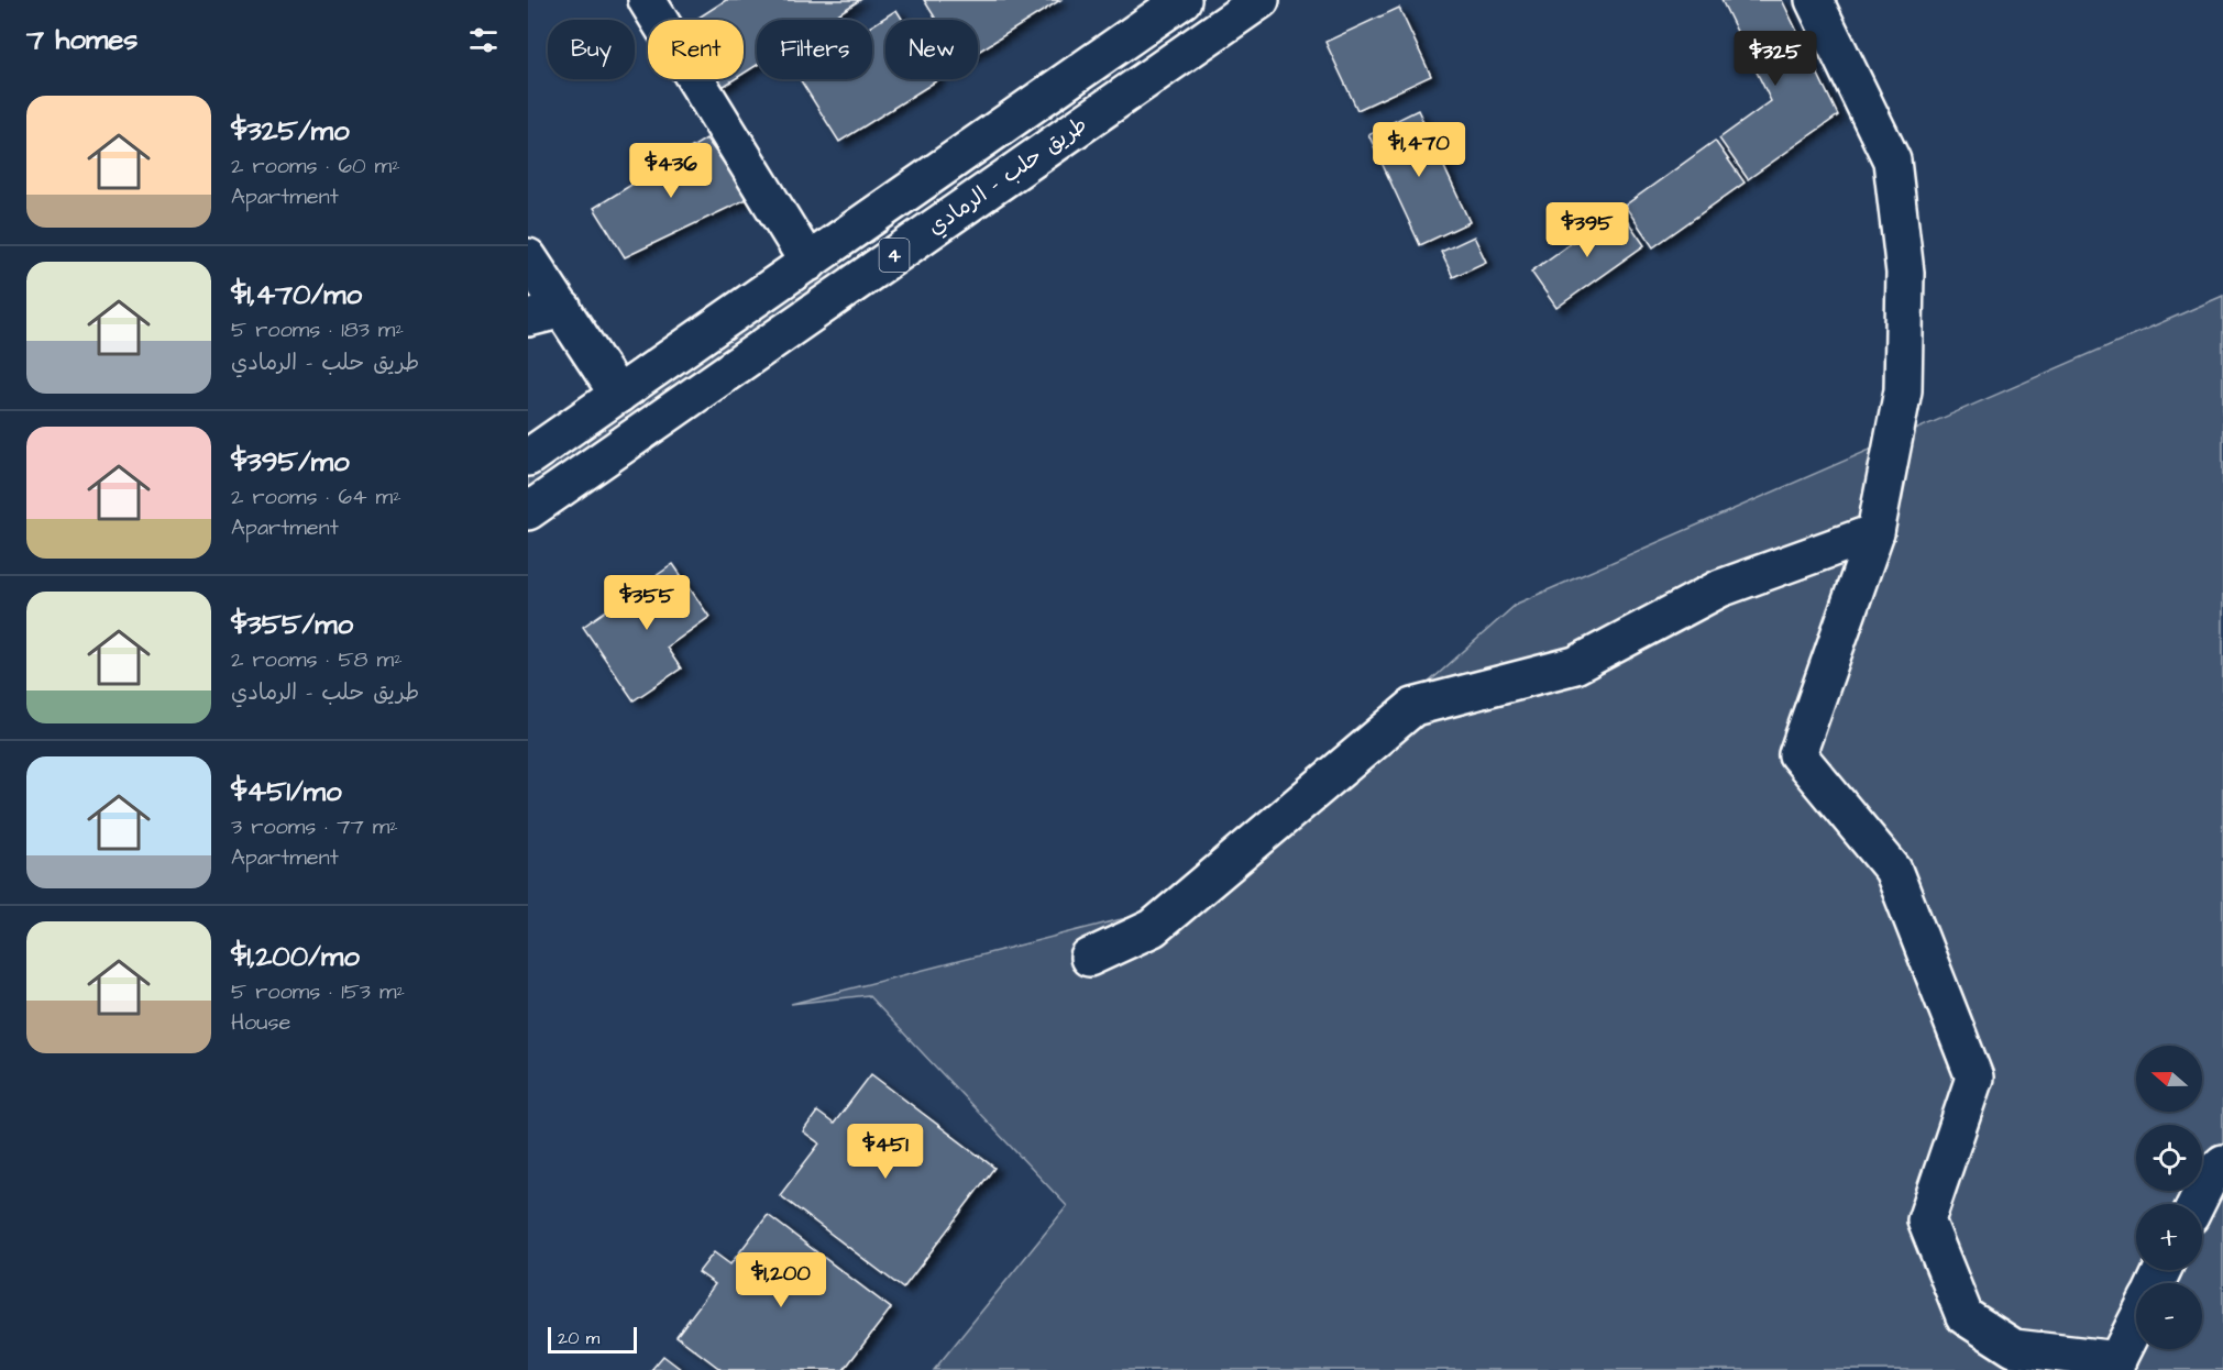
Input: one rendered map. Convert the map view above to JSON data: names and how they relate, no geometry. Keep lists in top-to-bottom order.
{
  "streets": {
    "main road": ["طريق حلب - الرمادي", "4"]
  },
  "scale_bar": "20 m",
  "north": "left",
  "page": {
    "heading": "7 homes",
    "chip": [
      "Buy",
      "Rent",
      "Filters",
      "New"
    ],
    "price": [
      "$325",
      "$1,470",
      "$436",
      "$395",
      "$355",
      "$451",
      "$1,200"
    ],
    "list": [
      {
        "name": "$325/mo",
        "note": "2 rooms · 60 m² · Apartment"
      },
      {
        "name": "$1,470/mo",
        "note": "5 rooms · 183 m² · طريق حلب - الرمادي"
      },
      {
        "name": "$395/mo",
        "note": "2 rooms · 64 m² · Apartment"
      },
      {
        "name": "$355/mo",
        "note": "2 rooms · 58 m² · طريق حلب - الرمادي"
      },
      {
        "name": "$451/mo",
        "note": "3 rooms · 77 m² · Apartment"
      },
      {
        "name": "$1,200/mo",
        "note": "5 rooms · 153 m² · House"
      }
    ],
    "map_buttons": ["+", "−"],
    "scale": "20 m"
  }
}
